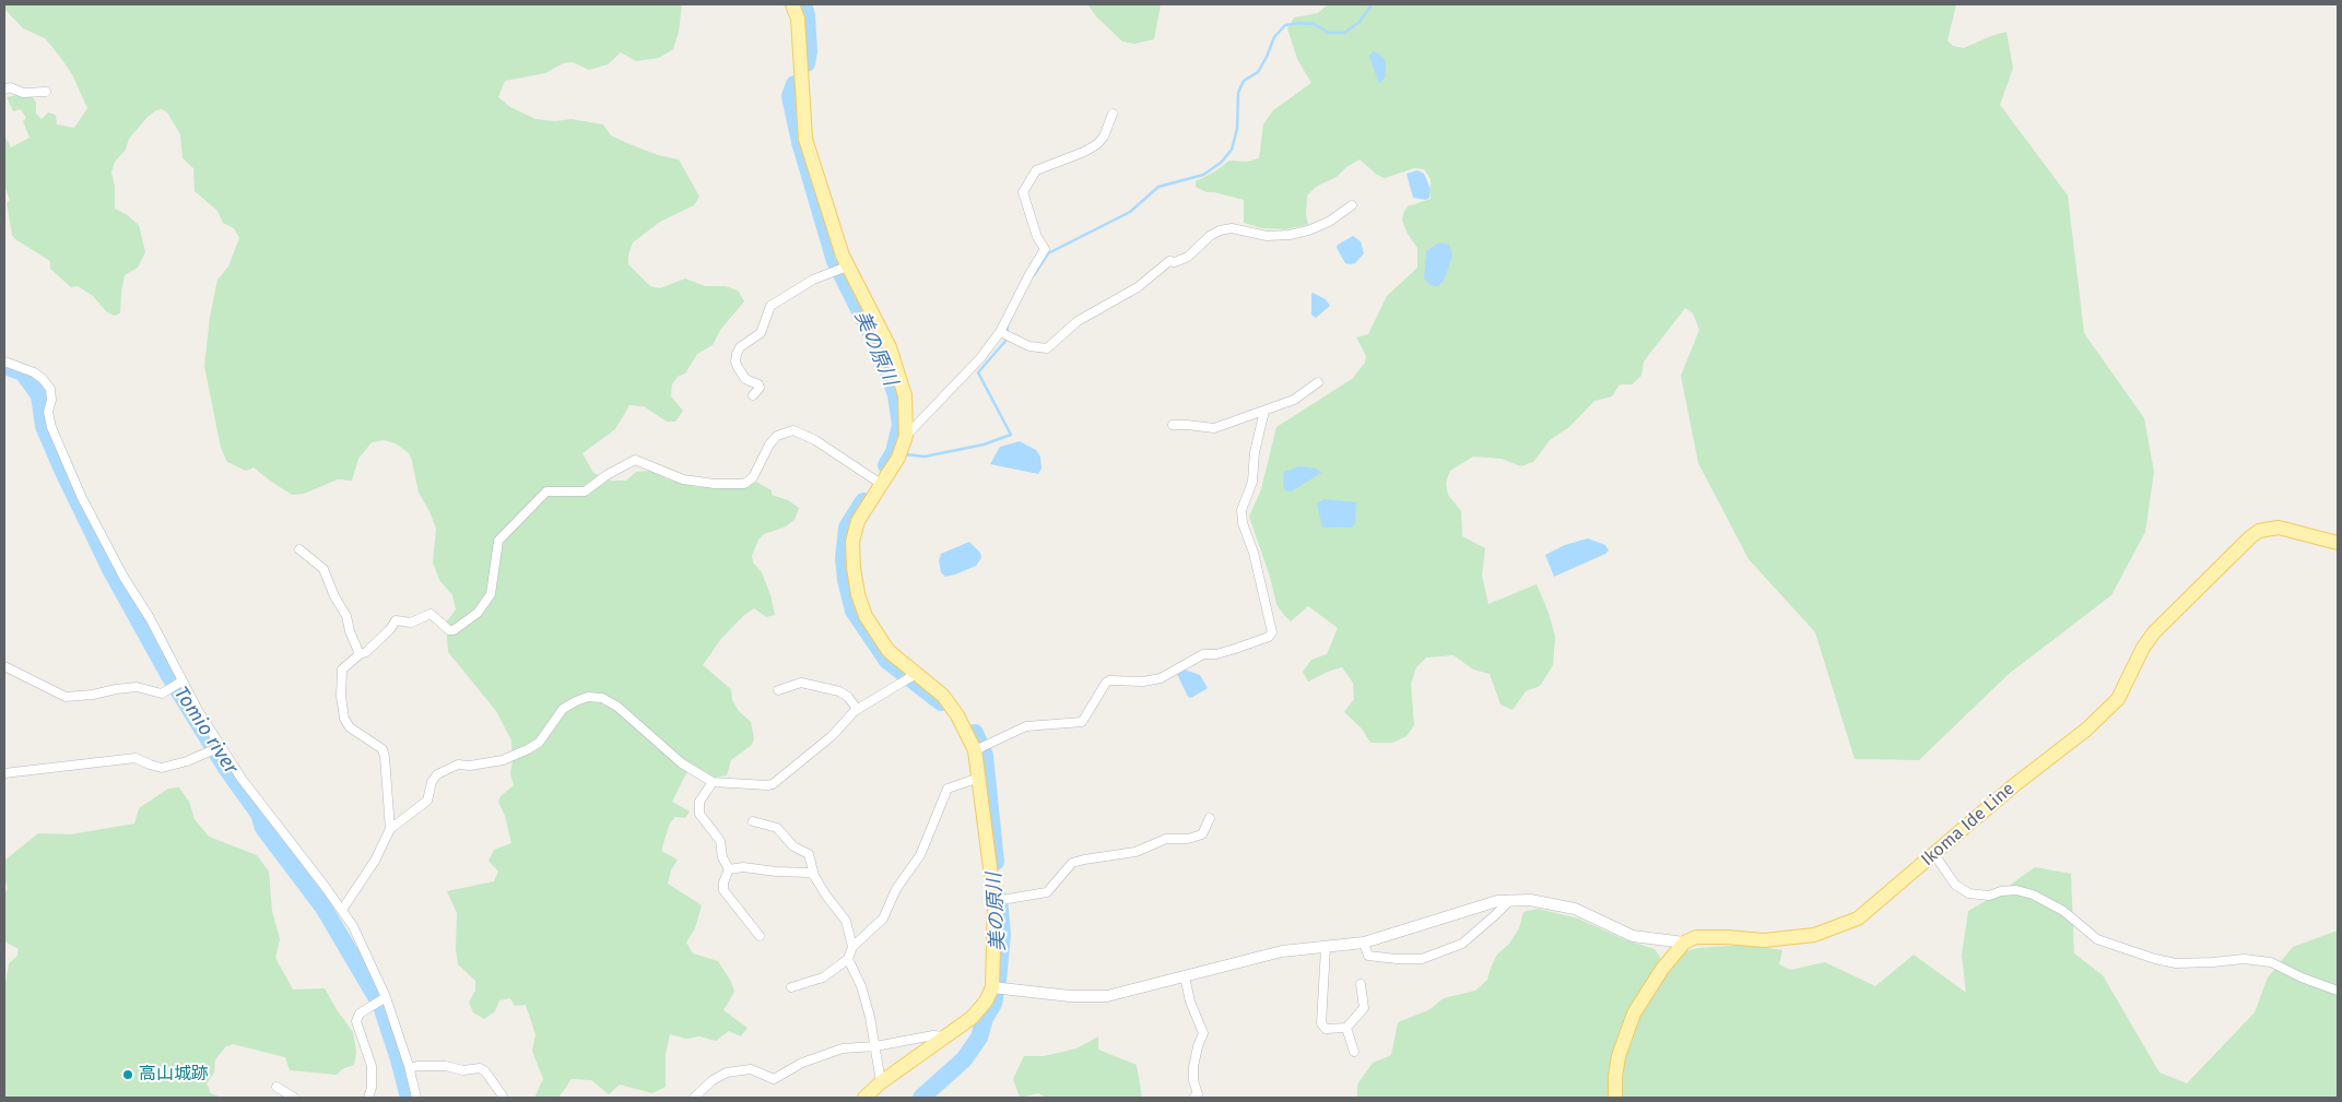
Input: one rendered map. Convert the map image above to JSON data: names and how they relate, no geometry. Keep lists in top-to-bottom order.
{
  "streets": {
    "main road": ["Ikoma Ide Line"]
  },
  "water": ["美の原川", "Tomio river"],
  "places": ["高山城跡"]
}
